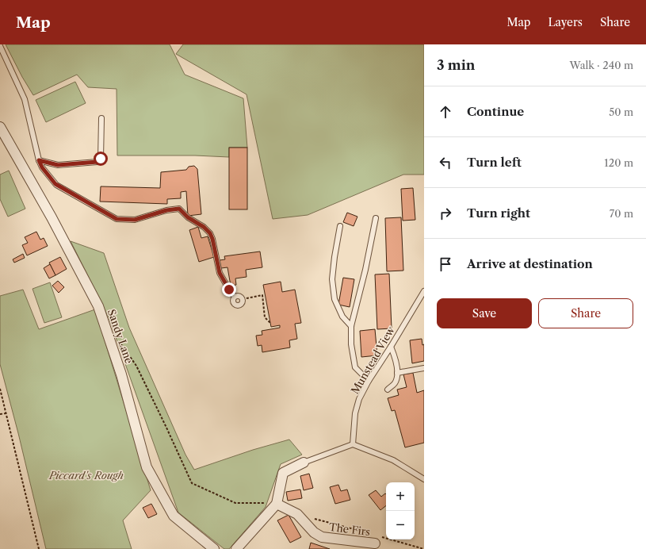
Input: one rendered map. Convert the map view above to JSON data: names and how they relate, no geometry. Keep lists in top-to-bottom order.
{
  "streets": {
    "street": ["Sandy Lane", "The Firs"],
    "lane": ["Munstead View"]
  },
  "parks": ["Piccard's Rough"],
  "page": {
    "header": "Map",
    "nav": ["Map", "Layers", "Share"],
    "heading": ["3 min", "Walk · 240 m"],
    "list": [
      ["Continue", "50 m"],
      ["Turn left", "120 m"],
      ["Turn right", "70 m"],
      "Arrive at destination"
    ],
    "buttons": ["Save", "Share"],
    "map_buttons": ["+", "−"]
  }
}
